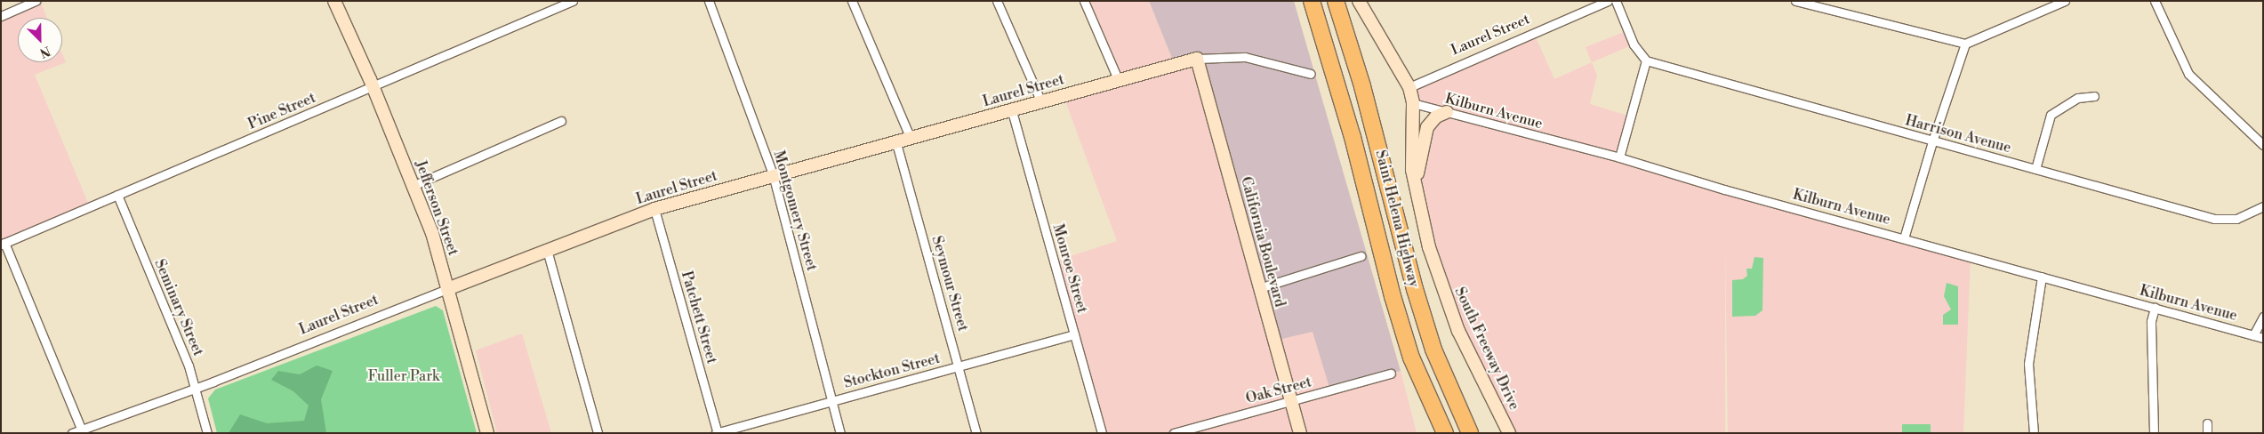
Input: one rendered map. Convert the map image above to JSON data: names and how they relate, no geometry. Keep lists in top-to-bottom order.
{
  "streets": {
    "highway": ["Saint Helena Highway"],
    "street": [
      "Laurel Street",
      "Pine Street",
      "Kilburn Avenue",
      "Harrison Avenue",
      "Jefferson Street",
      "Montgomery Street",
      "California Boulevard",
      "Monroe Street",
      "Seymour Street",
      "Seminary Street",
      "Patchett Street",
      "South Freeway Drive",
      "Stockton Street",
      "Oak Street"
    ]
  },
  "crossings": [
    ["Laurel Street", "Jefferson Street"],
    ["Laurel Street", "Montgomery Street"],
    ["Laurel Street", "California Boulevard"],
    ["Laurel Street", "Monroe Street"],
    ["Laurel Street", "Seymour Street"],
    ["Laurel Street", "Seminary Street"],
    ["Laurel Street", "Patchett Street"],
    ["Laurel Street", "South Freeway Drive"],
    ["Pine Street", "Jefferson Street"],
    ["Pine Street", "Seminary Street"],
    ["Kilburn Avenue", "South Freeway Drive"],
    ["Montgomery Street", "Stockton Street"],
    ["California Boulevard", "Oak Street"],
    ["Monroe Street", "Stockton Street"],
    ["Seymour Street", "Stockton Street"],
    ["Patchett Street", "Stockton Street"]
  ],
  "parks": ["Fuller Park"],
  "north": "bottom right"
}
